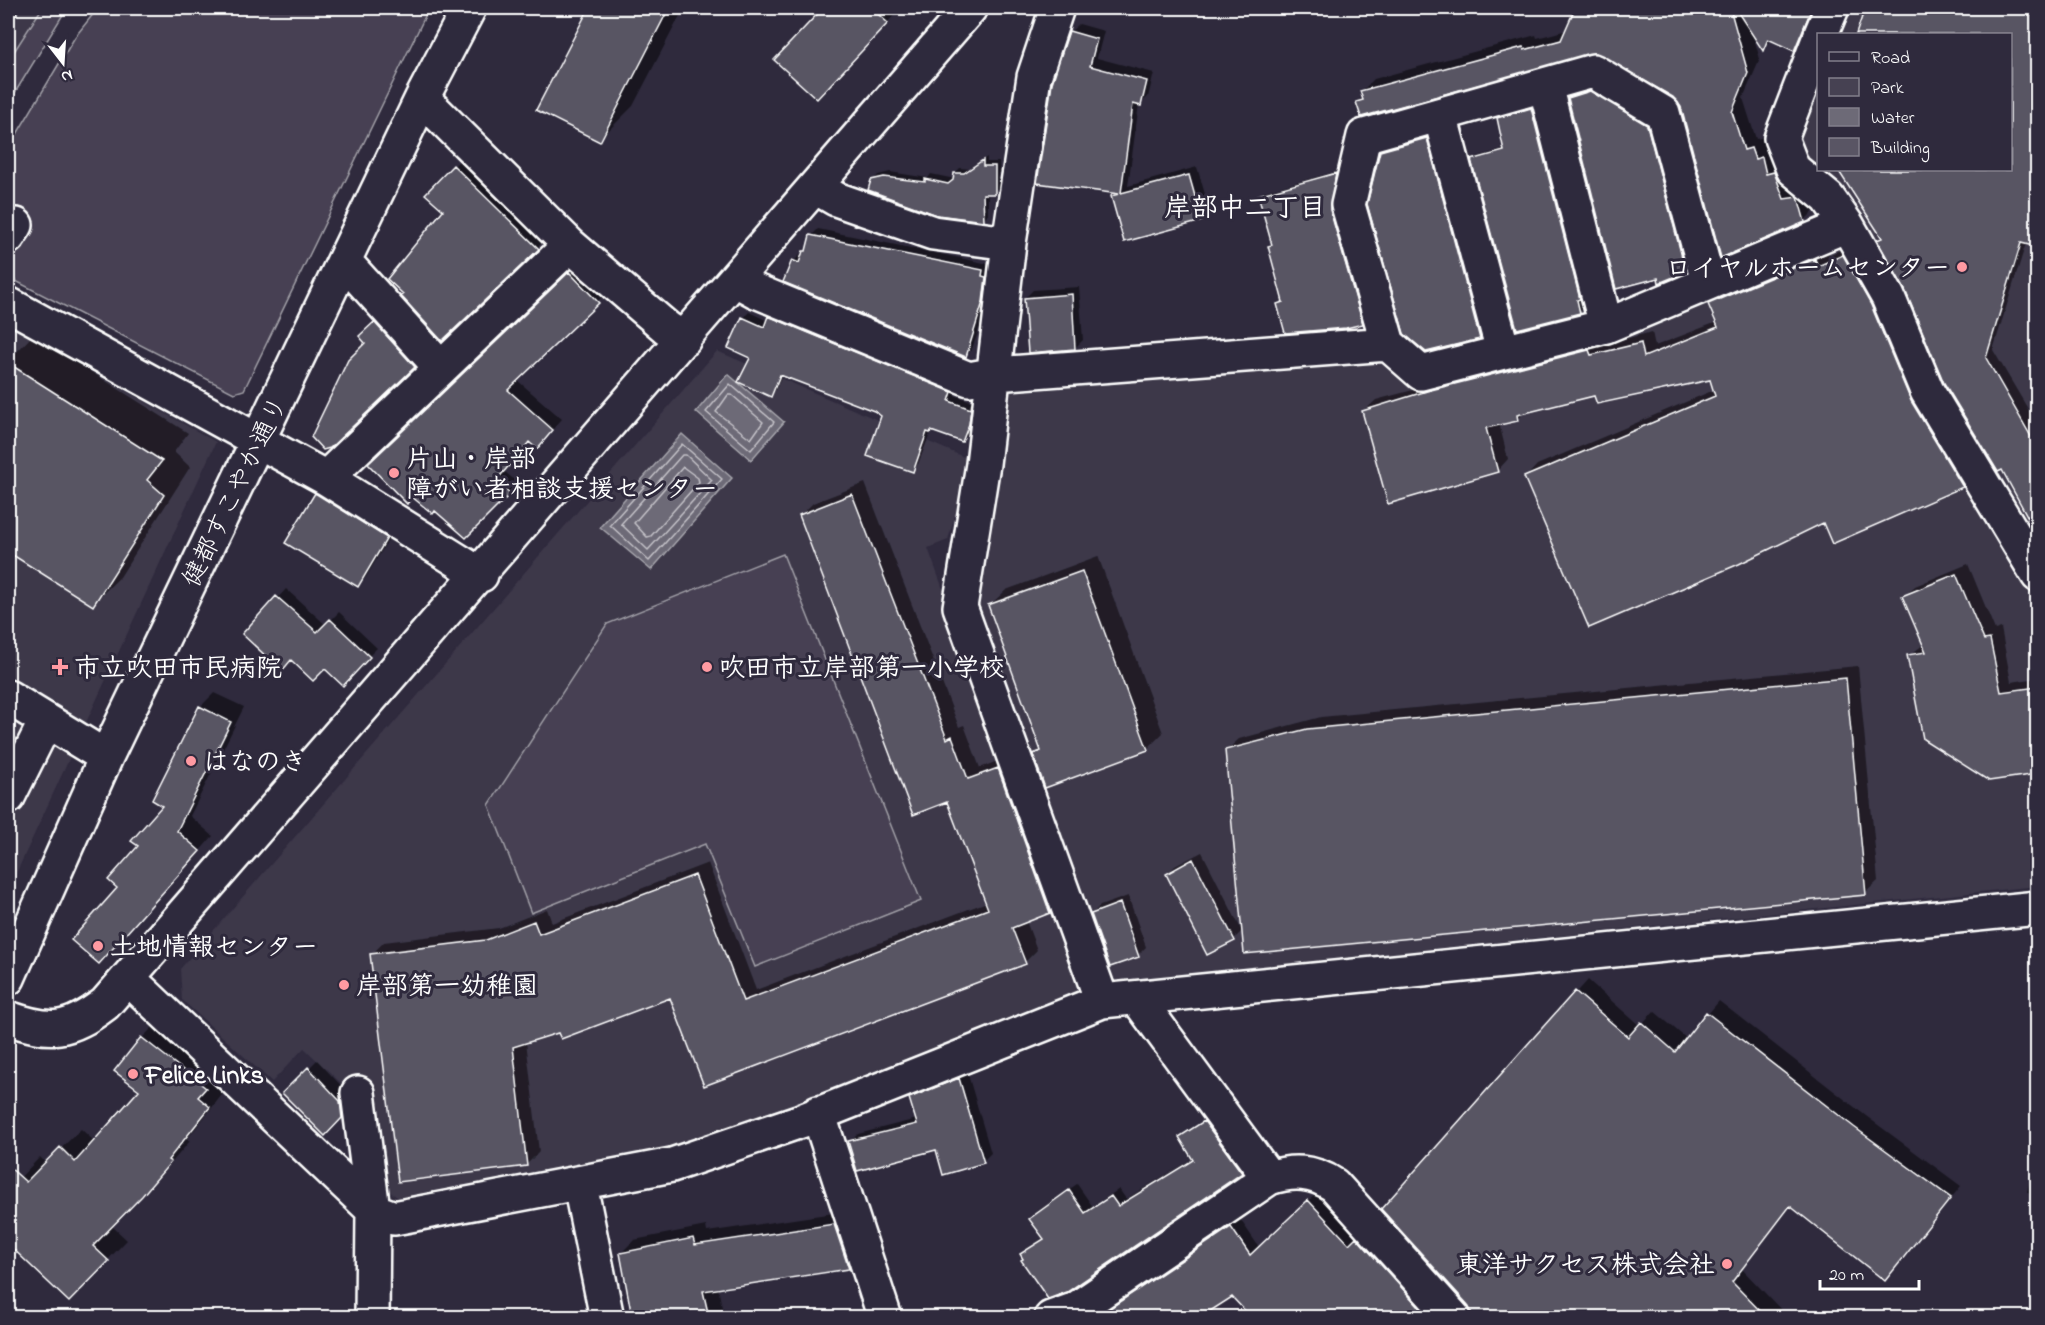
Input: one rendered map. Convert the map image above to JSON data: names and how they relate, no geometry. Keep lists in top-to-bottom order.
{
  "streets": {
    "street": ["健都すこやか通り"]
  },
  "districts": ["岸部中二丁目"],
  "places": {
    "other": [
      "ロイヤルホームセンター",
      "片山・岸部 障がい者相談支援センター",
      "吹田市立岸部第一小学校",
      "はなのき",
      "土地情報センター",
      "岸部第一幼稚園",
      "Felice Links",
      "東洋サクセス株式会社"
    ],
    "health": ["市立吹田市民病院"]
  },
  "legend": [
    "Road",
    "Park",
    "Water",
    "Building"
  ],
  "scale_bar": "20 m",
  "north": "bottom"
}
